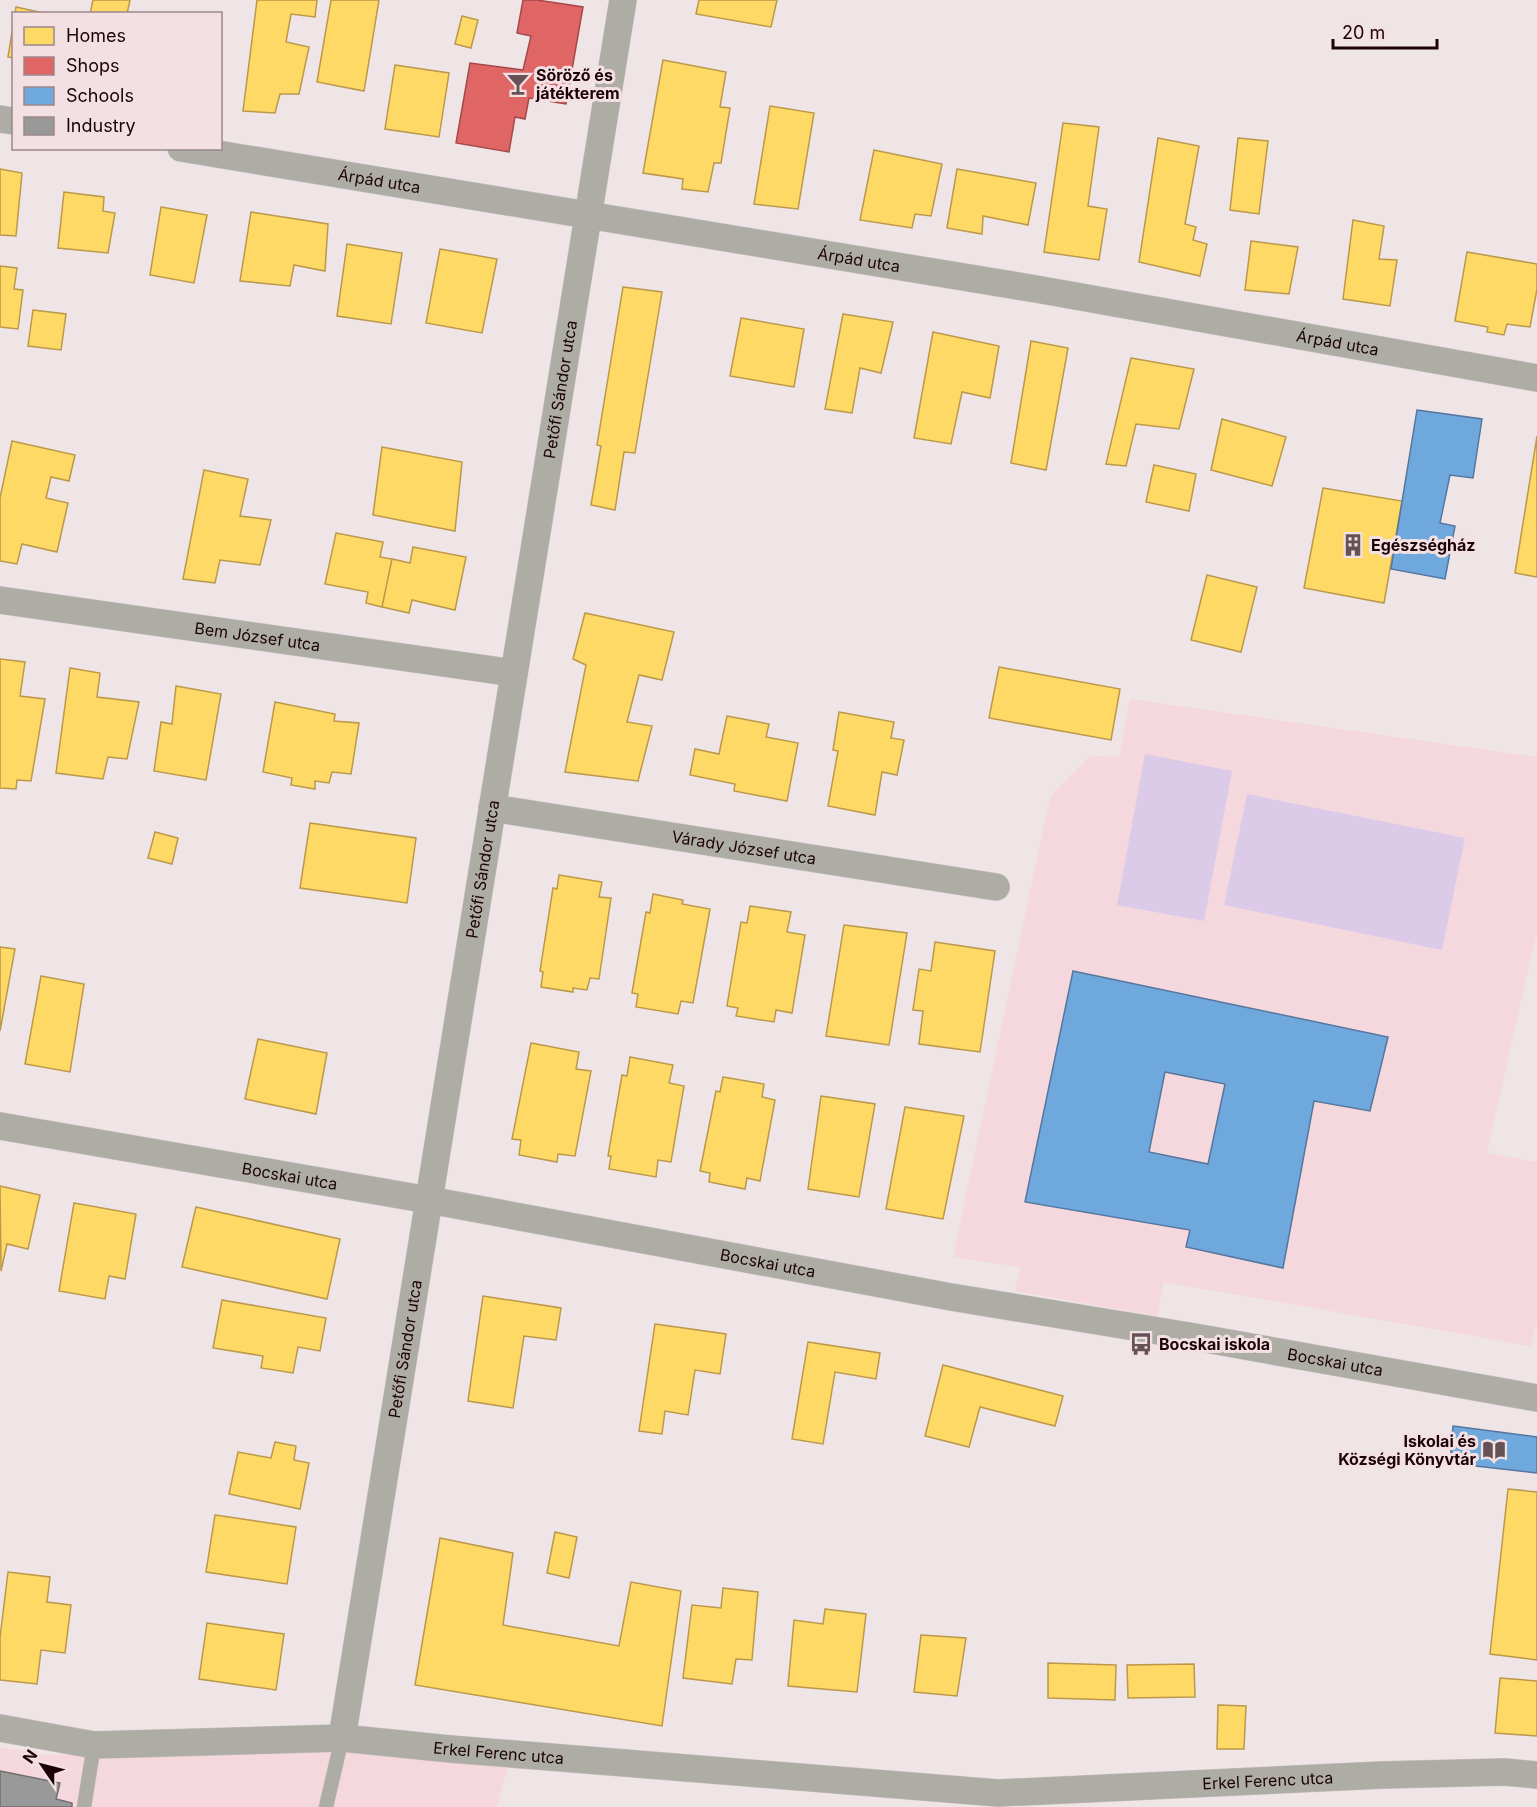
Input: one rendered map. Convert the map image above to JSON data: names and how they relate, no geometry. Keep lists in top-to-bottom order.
{
  "streets": {
    "street": [
      "Árpád utca",
      "Petőfi Sándor utca",
      "Bem József utca",
      "Várady József utca",
      "Bocskai utca",
      "Erkel Ferenc utca"
    ]
  },
  "crossings": [
    ["Árpád utca", "Petőfi Sándor utca"],
    ["Petőfi Sándor utca", "Bem József utca"],
    ["Petőfi Sándor utca", "Várady József utca"],
    ["Petőfi Sándor utca", "Bocskai utca"],
    ["Petőfi Sándor utca", "Erkel Ferenc utca"]
  ],
  "places": {
    "bar": ["Söröző és játékterem"],
    "building": ["Egészségház"],
    "bus stop": ["Bocskai iskola"],
    "library": ["Iskolai és Községi Könyvtár"]
  },
  "legend": [
    "Homes",
    "Shops",
    "Schools",
    "Industry"
  ],
  "scale_bar": "20 m",
  "north": "top left"
}
